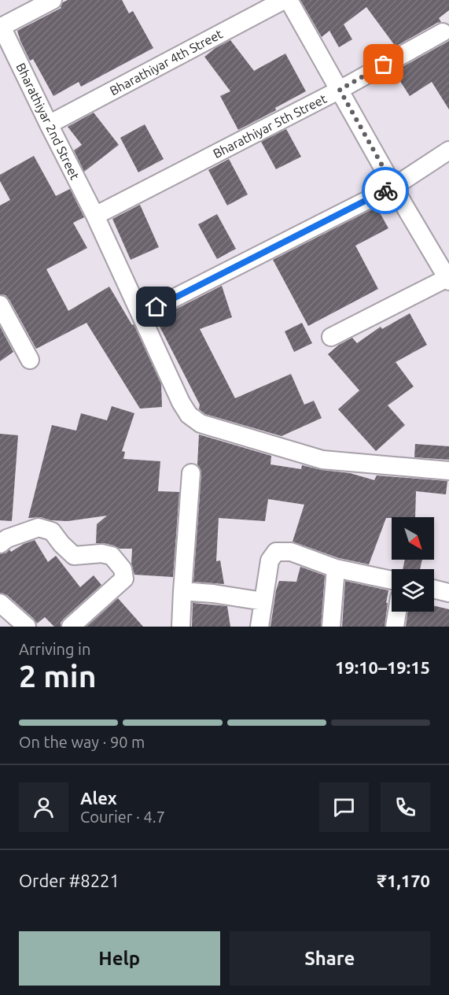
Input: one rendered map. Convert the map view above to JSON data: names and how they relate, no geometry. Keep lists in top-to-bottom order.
{
  "streets": {
    "street": ["Bharathiyar 4th Street", "Bharathiyar 2nd Street", "Bharathiyar 5th Street"]
  },
  "crossings": [
    ["Bharathiyar 4th Street", "Bharathiyar 2nd Street"],
    ["Bharathiyar 2nd Street", "Bharathiyar 5th Street"]
  ],
  "north": "bottom right",
  "page": {
    "heading": ["2 min", "Arriving in", "19:10–19:15"],
    "panel": [
      "Alex",
      "Courier · 4.7",
      "Order #8221",
      "₹1,170"
    ],
    "bar": "On the way · 90 m",
    "buttons": ["Help", "Share"]
  }
}
